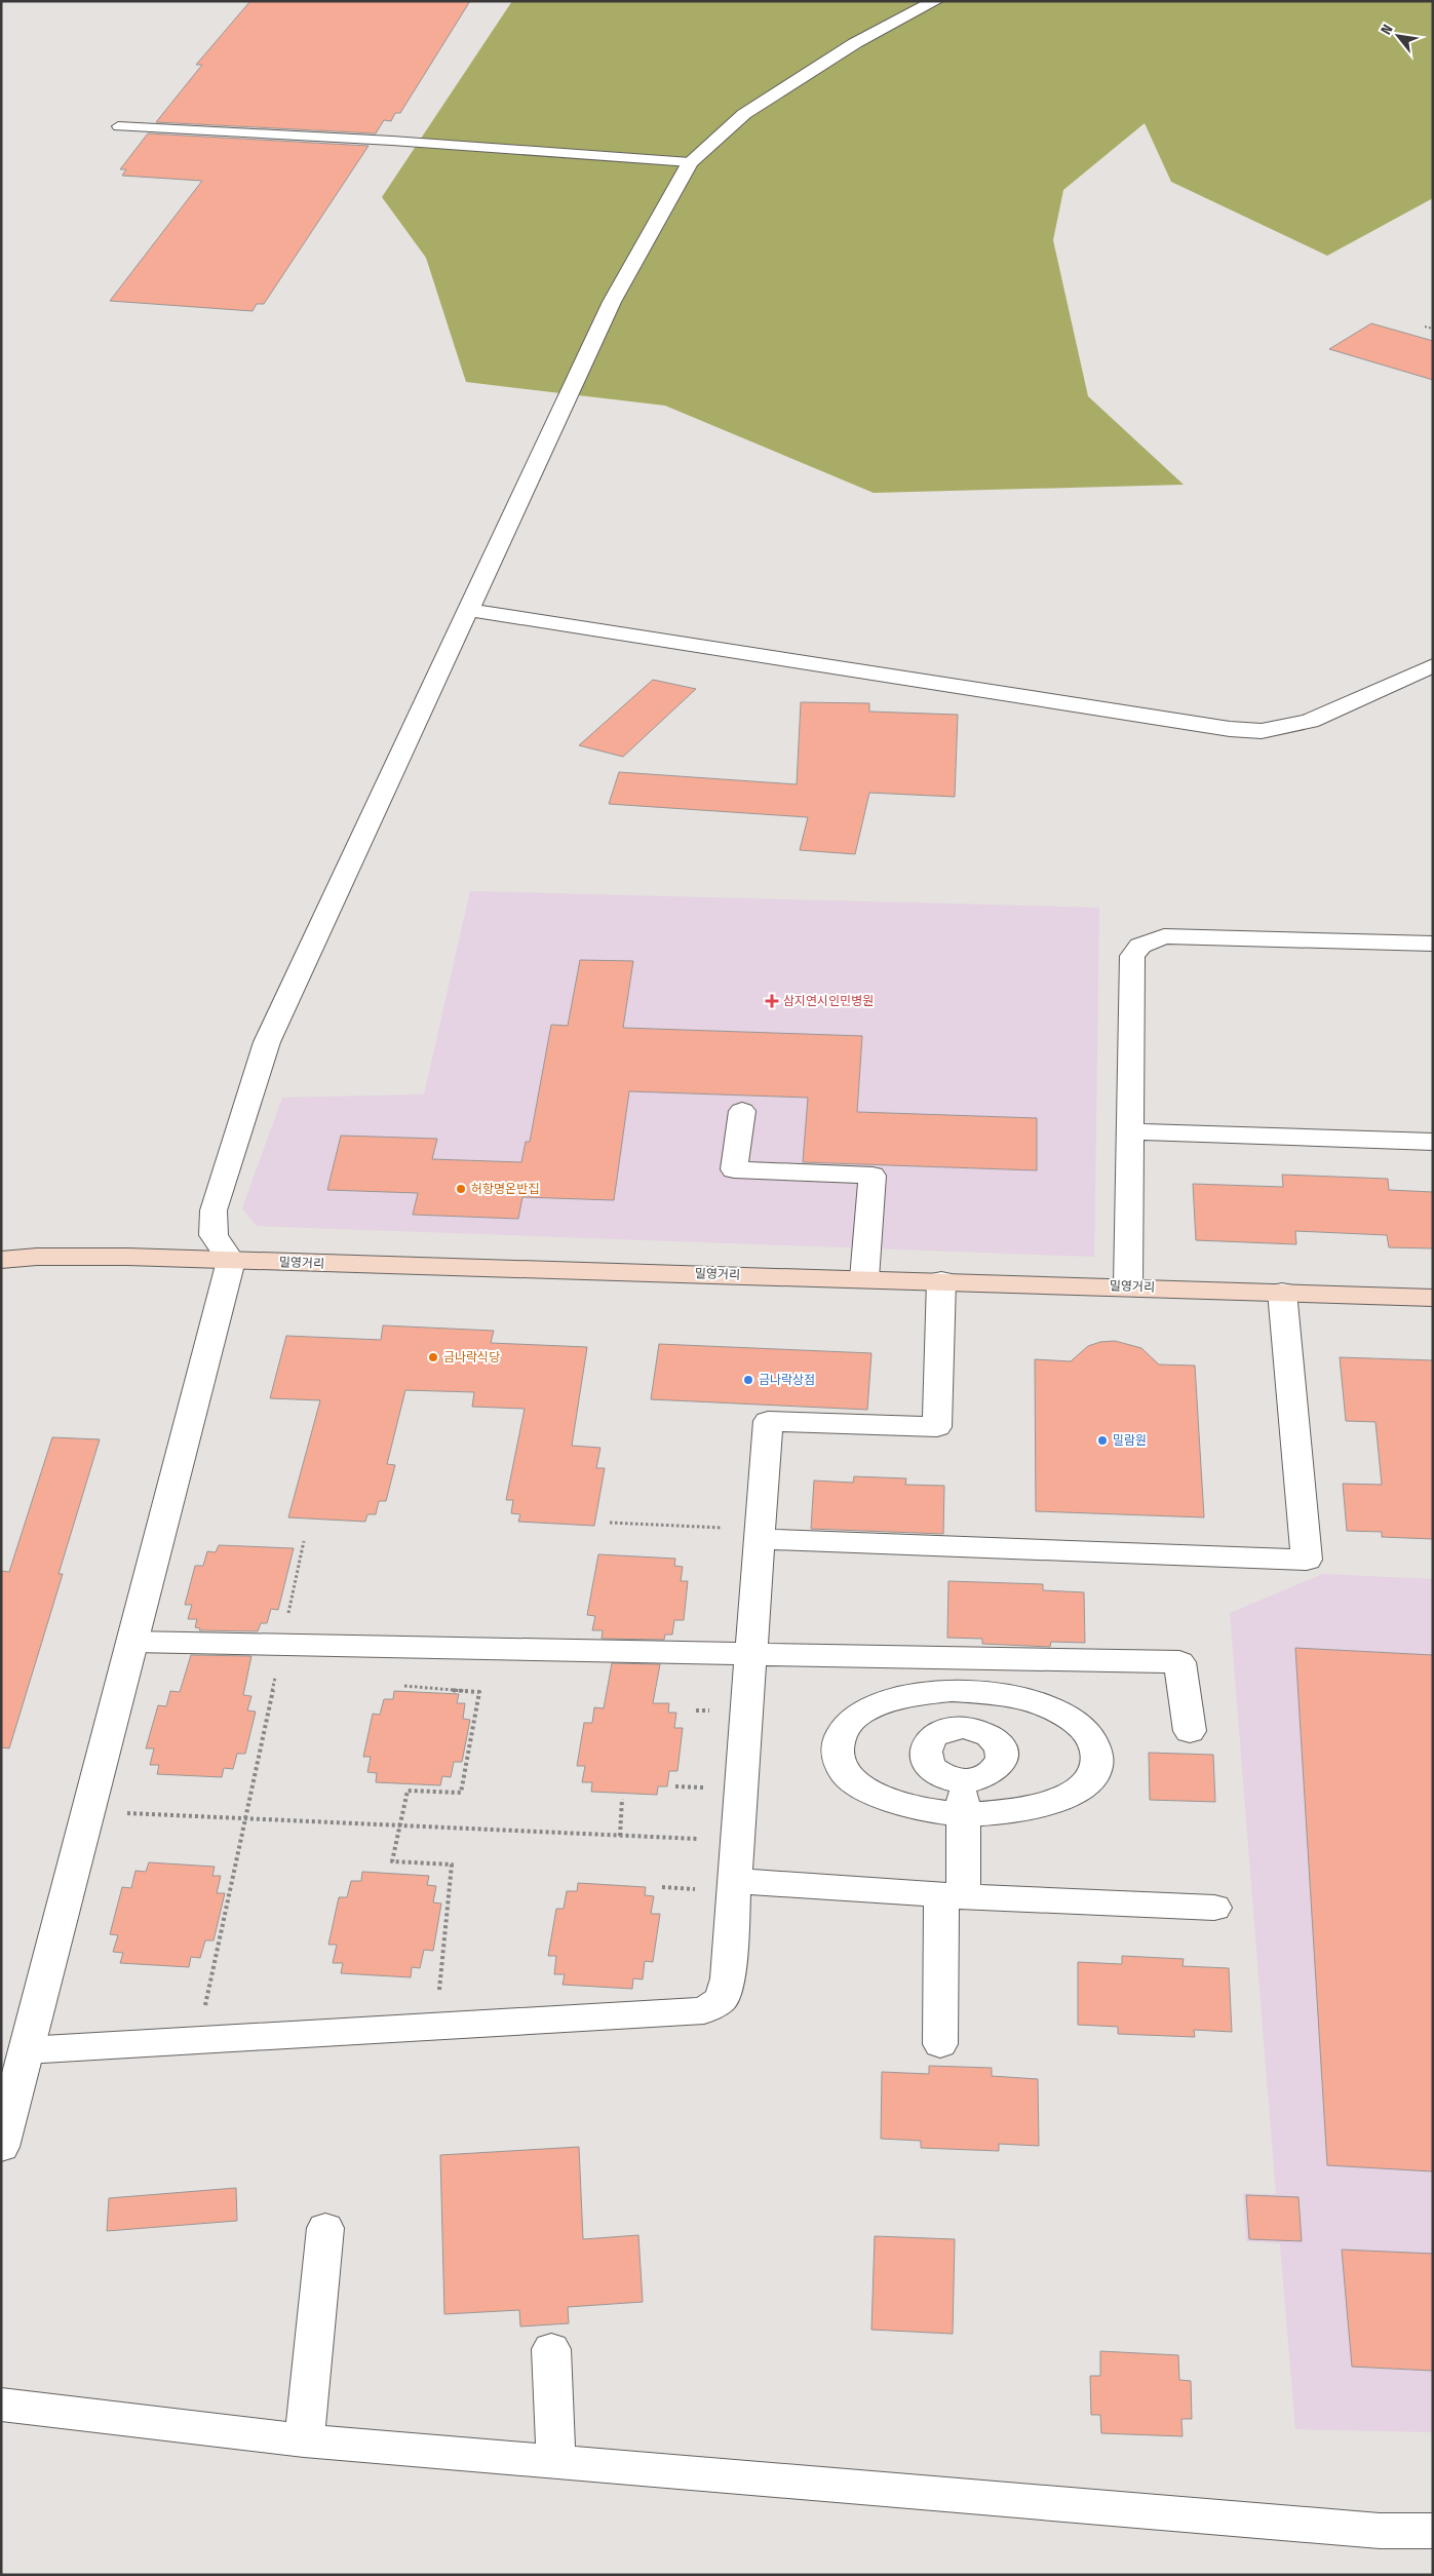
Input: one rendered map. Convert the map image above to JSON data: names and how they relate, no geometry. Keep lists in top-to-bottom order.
{
  "streets": {
    "main road": ["밀영거리"]
  },
  "places": {
    "health": ["삼지연시인민병원"],
    "other": [
      "허항명온반집",
      "금나락식당",
      "금나락상점",
      "밀람원"
    ]
  },
  "north": "top left"
}
